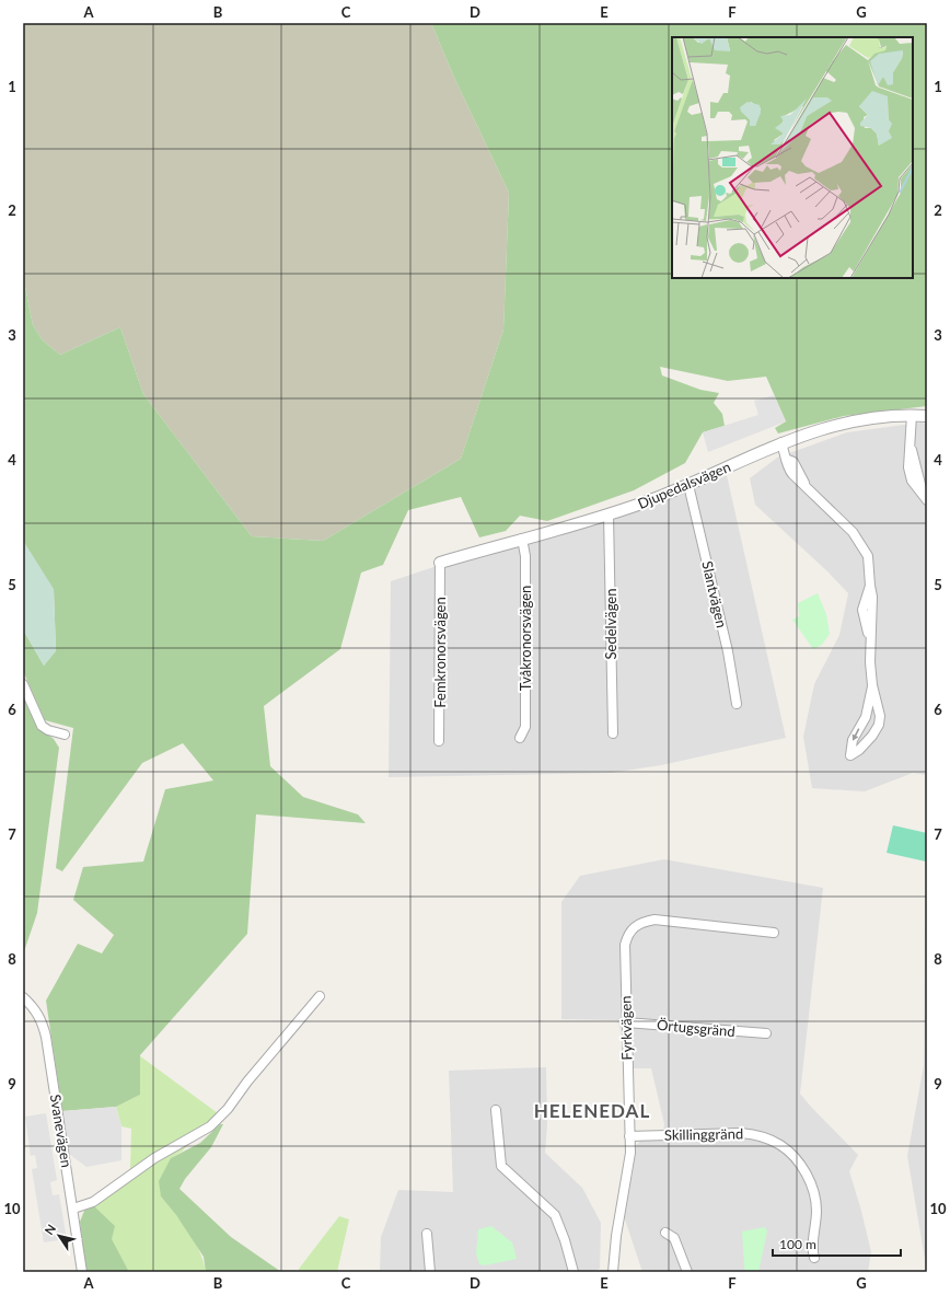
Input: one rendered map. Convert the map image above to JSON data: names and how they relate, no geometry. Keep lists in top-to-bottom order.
{
  "streets": {
    "street": [
      "Djupedalsvägen",
      "Slantvägen",
      "Sedelvägen",
      "Tvåkronorsvägen",
      "Femkronorsvägen",
      "Fyrkvägen",
      "Örtugsgränd",
      "Svanevägen",
      "Skillinggränd"
    ]
  },
  "crossings": [
    ["Djupedalsvägen", "Slantvägen"],
    ["Djupedalsvägen", "Sedelvägen"],
    ["Djupedalsvägen", "Tvåkronorsvägen"],
    ["Djupedalsvägen", "Femkronorsvägen"],
    ["Fyrkvägen", "Örtugsgränd"],
    ["Fyrkvägen", "Skillinggränd"]
  ],
  "districts": ["HELENEDAL"],
  "scale_bar": "100 m",
  "north": "top left",
  "grid": {
    "columns": [
      "A",
      "B",
      "C",
      "D",
      "E",
      "F",
      "G"
    ],
    "rows": [
      "1",
      "2",
      "3",
      "4",
      "5",
      "6",
      "7",
      "8",
      "9",
      "10"
    ]
  }
}
